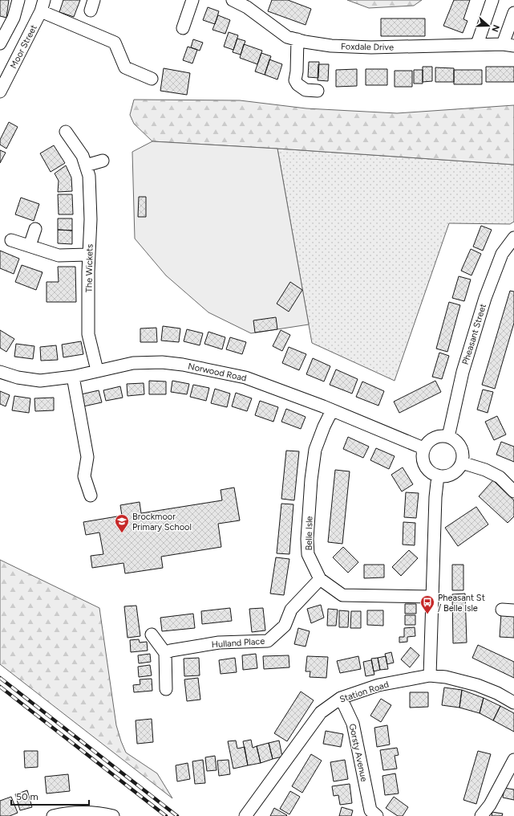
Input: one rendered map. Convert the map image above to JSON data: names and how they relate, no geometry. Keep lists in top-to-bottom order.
{
  "streets": {
    "street": [
      "Moor Street",
      "Foxdale Drive",
      "The Wickets",
      "Pheasant Street",
      "Norwood Road",
      "Belle Isle",
      "Hulland Place",
      "Station Road",
      "Gorsty Avenue"
    ]
  },
  "crossings": [
    ["The Wickets", "Norwood Road"],
    ["Pheasant Street", "Norwood Road"],
    ["Norwood Road", "Belle Isle"],
    ["Belle Isle", "Hulland Place"],
    ["Station Road", "Gorsty Avenue"]
  ],
  "places": {
    "school or university": ["Brockmoor Primary School"],
    "bus stop": ["Pheasant St / Belle Isle"]
  },
  "scale_bar": "50 m",
  "north": "right"
}
